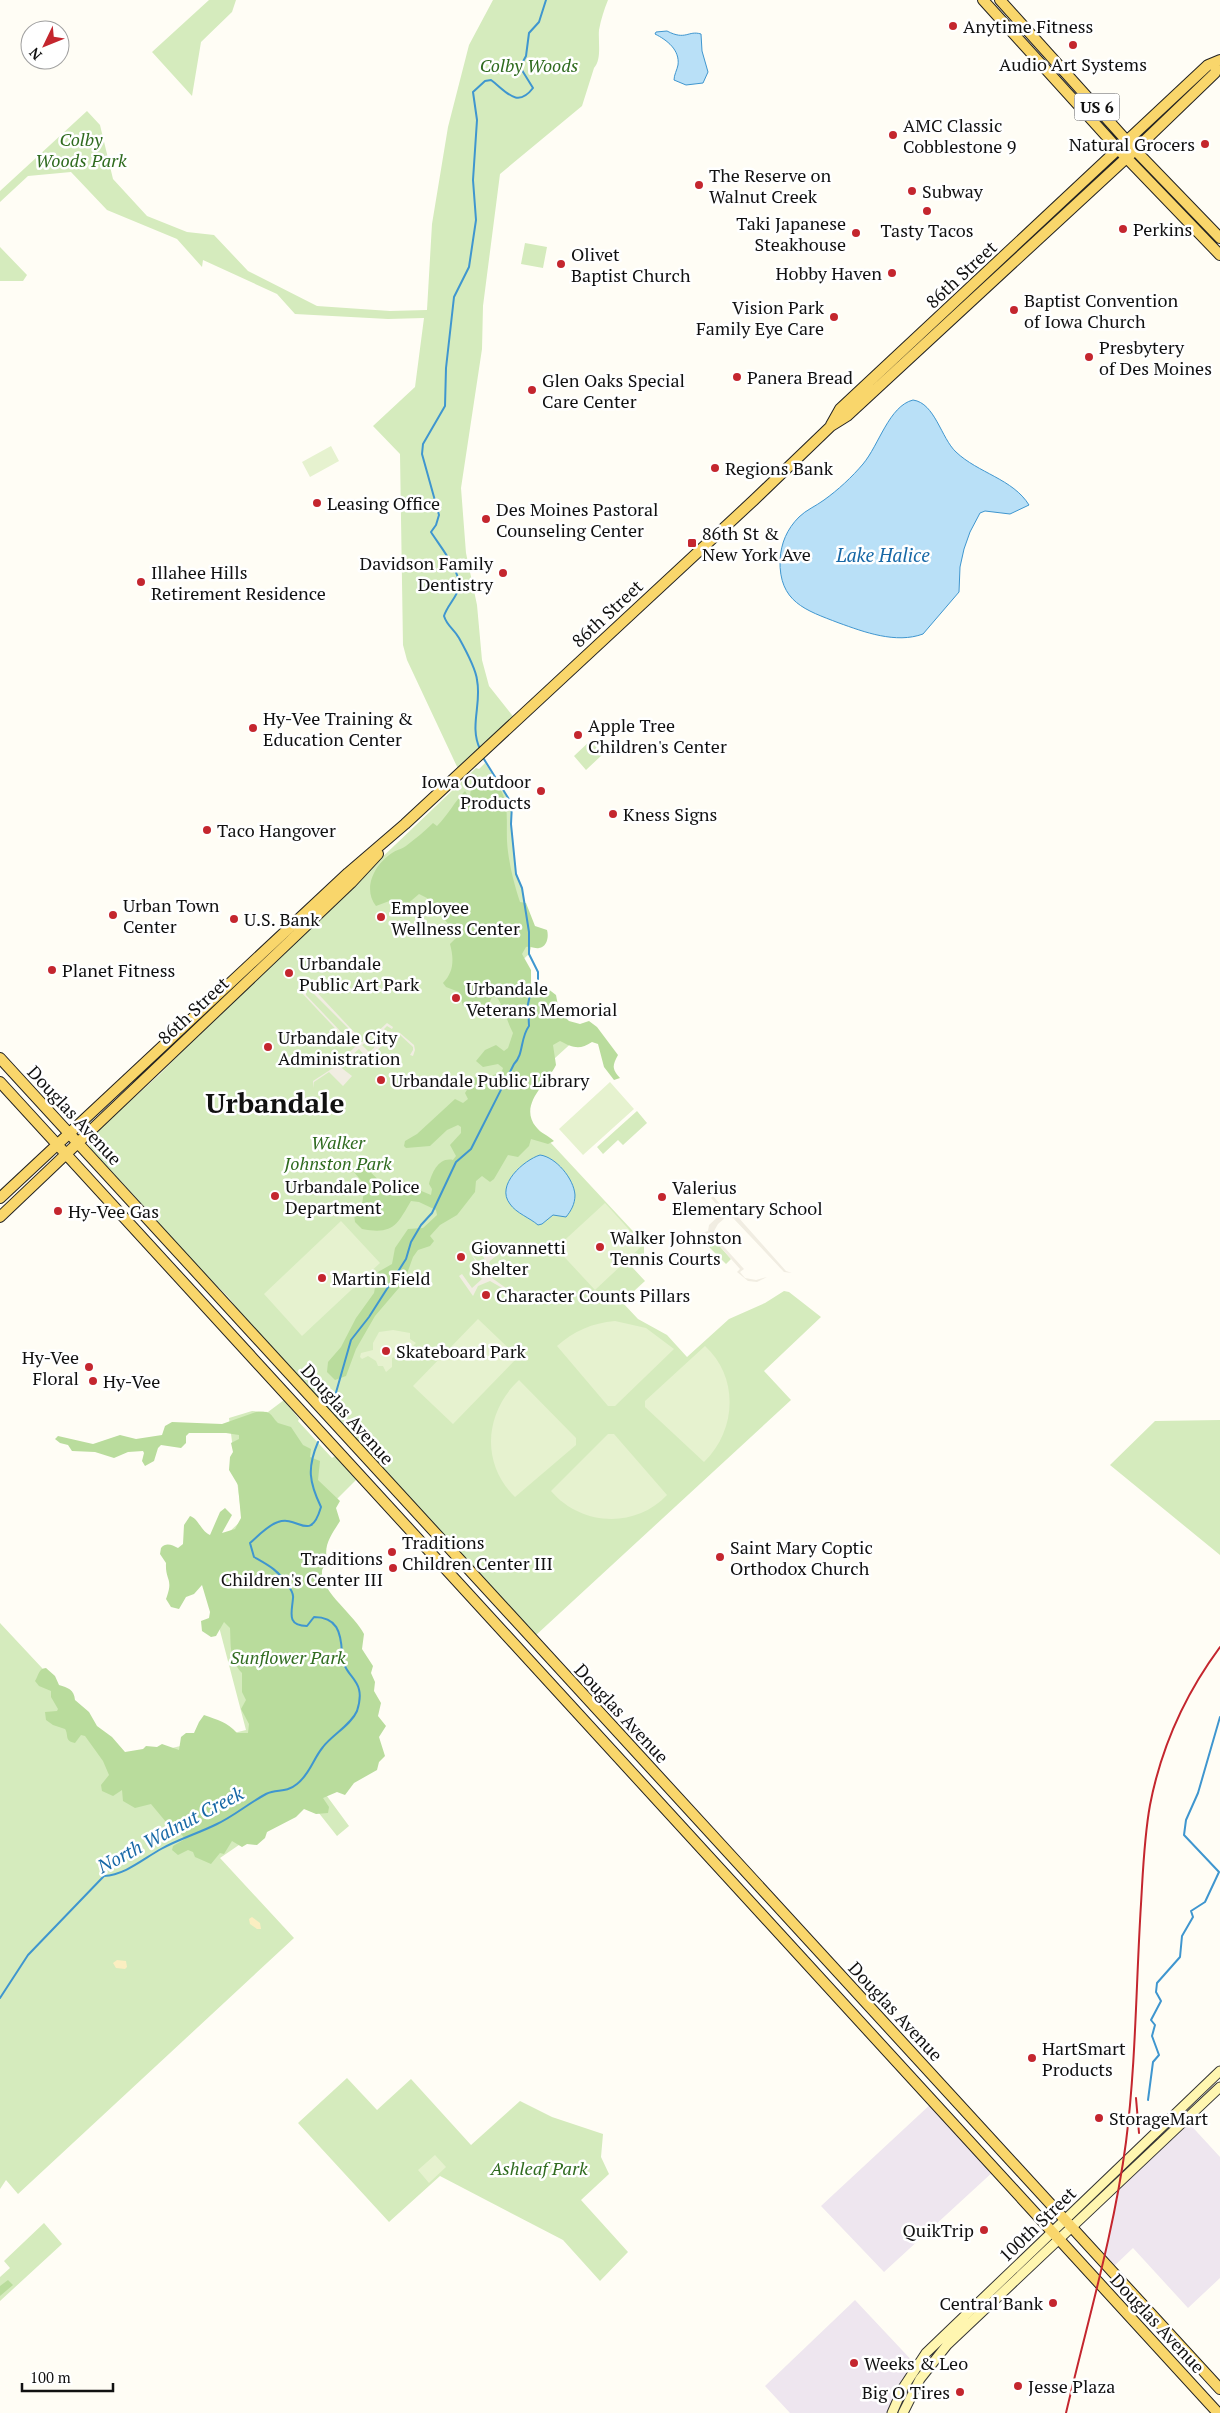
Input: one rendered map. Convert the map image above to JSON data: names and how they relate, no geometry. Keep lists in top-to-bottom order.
{
  "streets": {
    "main road": [
      "US 6",
      "86th Street",
      "Douglas Avenue",
      "100th Street"
    ]
  },
  "crossings": [
    ["US 6", "86th Street"],
    ["86th Street", "Douglas Avenue"],
    ["Douglas Avenue", "100th Street"]
  ],
  "districts": ["Urbandale"],
  "water": ["Lake Halice", "North Walnut Creek"],
  "parks": [
    "Colby Woods",
    "Colby Woods Park",
    "Walker Johnston Park",
    "Sunflower Park",
    "Ashleaf Park"
  ],
  "places": {
    "other": [
      "Anytime Fitness",
      "Audio Art Systems",
      "AMC Classic Cobblestone 9",
      "Natural Grocers",
      "The Reserve on Walnut Creek",
      "Subway",
      "Tasty Tacos",
      "Perkins",
      "Taki Japanese Steakhouse",
      "Olivet Baptist Church",
      "Hobby Haven",
      "Baptist Convention of Iowa Church",
      "Vision Park Family Eye Care",
      "Presbytery of Des Moines",
      "Panera Bread",
      "Glen Oaks Special Care Center",
      "Regions Bank",
      "Leasing Office",
      "Des Moines Pastoral Counseling Center",
      "Davidson Family Dentistry",
      "Illahee Hills Retirement Residence",
      "Hy-Vee Training & Education Center",
      "Apple Tree Children's Center",
      "Iowa Outdoor Products",
      "Kness Signs",
      "Taco Hangover",
      "Urban Town Center",
      "Employee Wellness Center",
      "U.S. Bank",
      "Planet Fitness",
      "Urbandale Public Art Park",
      "Urbandale Veterans Memorial",
      "Urbandale City Administration",
      "Urbandale Public Library",
      "Urbandale Police Department",
      "Valerius Elementary School",
      "Hy-Vee Gas",
      "Walker Johnston Tennis Courts",
      "Giovannetti Shelter",
      "Martin Field",
      "Character Counts Pillars",
      "Skateboard Park",
      "Hy-Vee Floral",
      "Hy-Vee",
      "Traditions Children Center III",
      "Saint Mary Coptic Orthodox Church",
      "Traditions Children's Center III",
      "HartSmart Products",
      "StorageMart",
      "QuikTrip",
      "Central Bank",
      "Weeks & Leo",
      "Jesse Plaza",
      "Big O Tires"
    ],
    "transit": ["86th St & New York Ave"]
  },
  "scale_bar": "100 m",
  "north": "bottom left"
}
